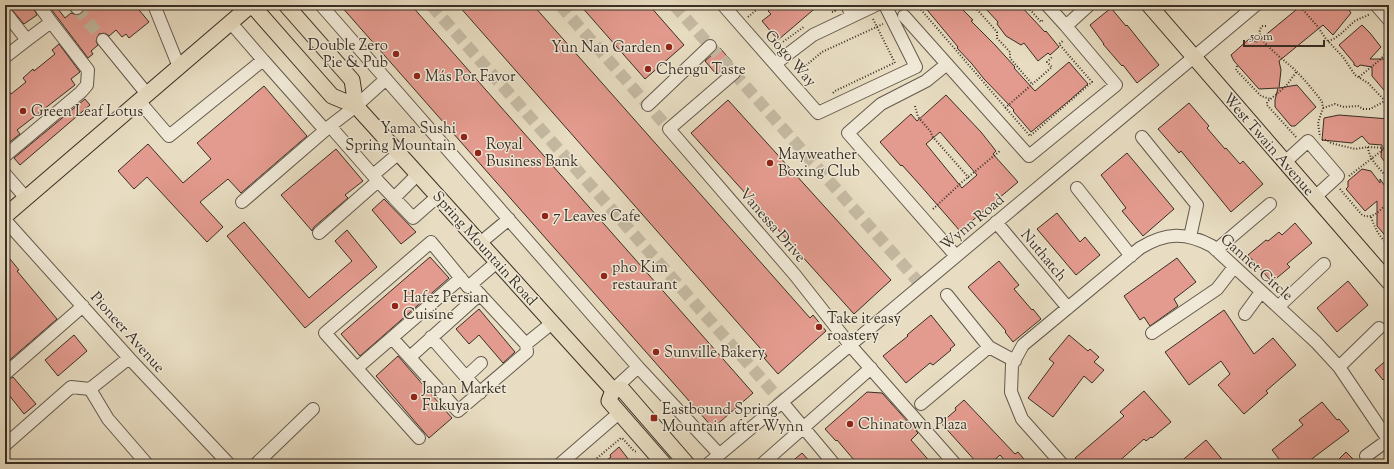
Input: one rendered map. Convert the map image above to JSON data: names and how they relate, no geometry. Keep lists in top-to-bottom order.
{
  "streets": {
    "main road": ["West Twain Avenue", "Spring Mountain Road"],
    "street": [
      "Gogo Way",
      "Wynn Road",
      "Vanessa Drive",
      "Nuthatch",
      "Gannet Circle",
      "Pioneer Avenue"
    ]
  },
  "crossings": [
    ["West Twain Avenue", "Wynn Road"],
    ["Wynn Road", "Vanessa Drive"],
    ["Wynn Road", "Nuthatch"],
    ["Nuthatch", "Gannet Circle"]
  ],
  "places": {
    "other": [
      "Yun Nan Garden",
      "Double Zero Pie & Pub",
      "Chengu Taste",
      "Más Por Favor",
      "Green Leaf Lotus",
      "Yama Sushi Spring Mountain",
      "Royal Business Bank",
      "Mayweather Boxing Club",
      "7 Leaves Cafe",
      "pho Kim restaurant",
      "Hafez Persian Cuisine",
      "Take it easy roastery",
      "Sunville Bakery",
      "Japan Market Fukuya",
      "Chinatown Plaza"
    ],
    "transit": ["Eastbound Spring Mountain after Wynn"]
  },
  "scale_bar": "50 m"
}
